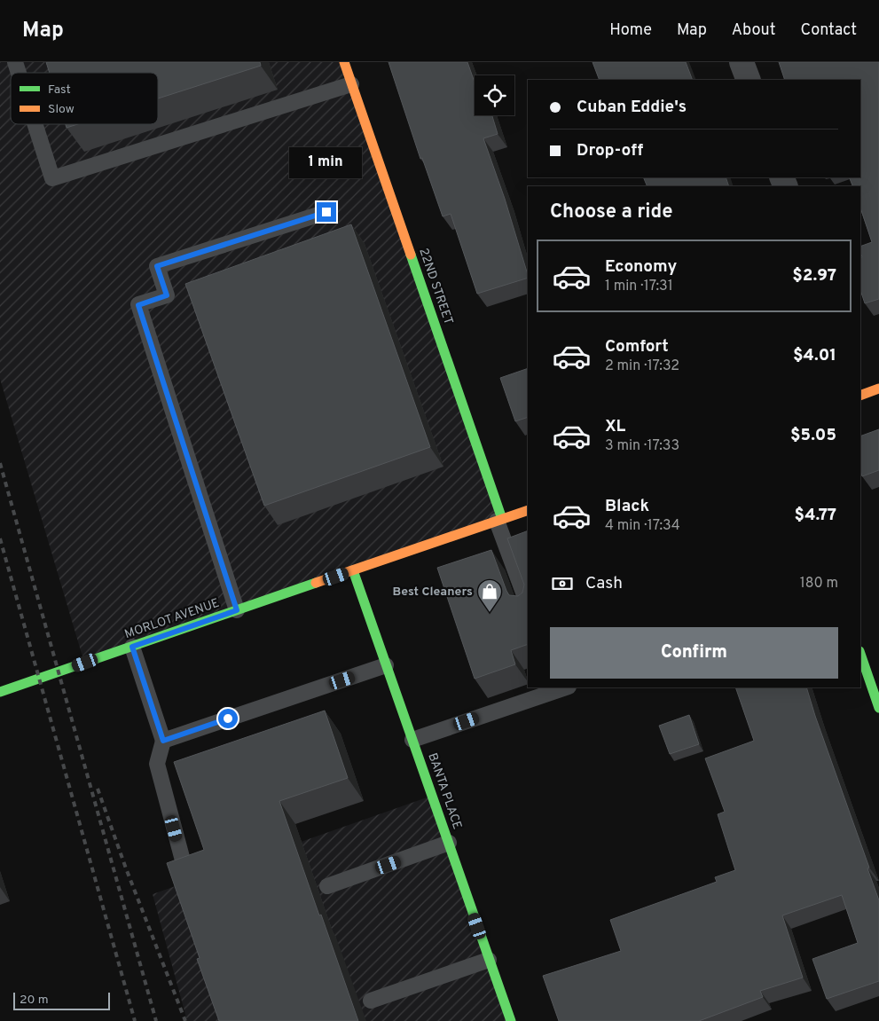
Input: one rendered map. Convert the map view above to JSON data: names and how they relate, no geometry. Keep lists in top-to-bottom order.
{
  "streets": {
    "street": ["22ND STREET", "MORLOT AVENUE", "BANTA PLACE"]
  },
  "crossings": [
    ["22ND STREET", "MORLOT AVENUE"],
    ["MORLOT AVENUE", "BANTA PLACE"]
  ],
  "places": {
    "shop": ["Best Cleaners"]
  },
  "legend": ["Fast", "Slow"],
  "scale_bar": "20 m",
  "page": {
    "header": "Map",
    "nav": [
      "Home",
      "Map",
      "About",
      "Contact"
    ],
    "banner": ["Cuban Eddie's", "Drop-off"],
    "bubble": "1 min",
    "heading": "Choose a ride",
    "list": [
      {
        "name": "Economy",
        "note": "1 min · 17:31",
        "value": "$2.97"
      },
      {
        "name": "Comfort",
        "note": "2 min · 17:32",
        "value": "$4.01"
      },
      {
        "name": "XL",
        "note": "3 min · 17:33",
        "value": "$5.05"
      },
      {
        "name": "Black",
        "note": "4 min · 17:34",
        "value": "$4.77"
      }
    ],
    "pay": ["Cash", "180 m"],
    "buttons": "Confirm",
    "scale": "20 m"
  }
}
